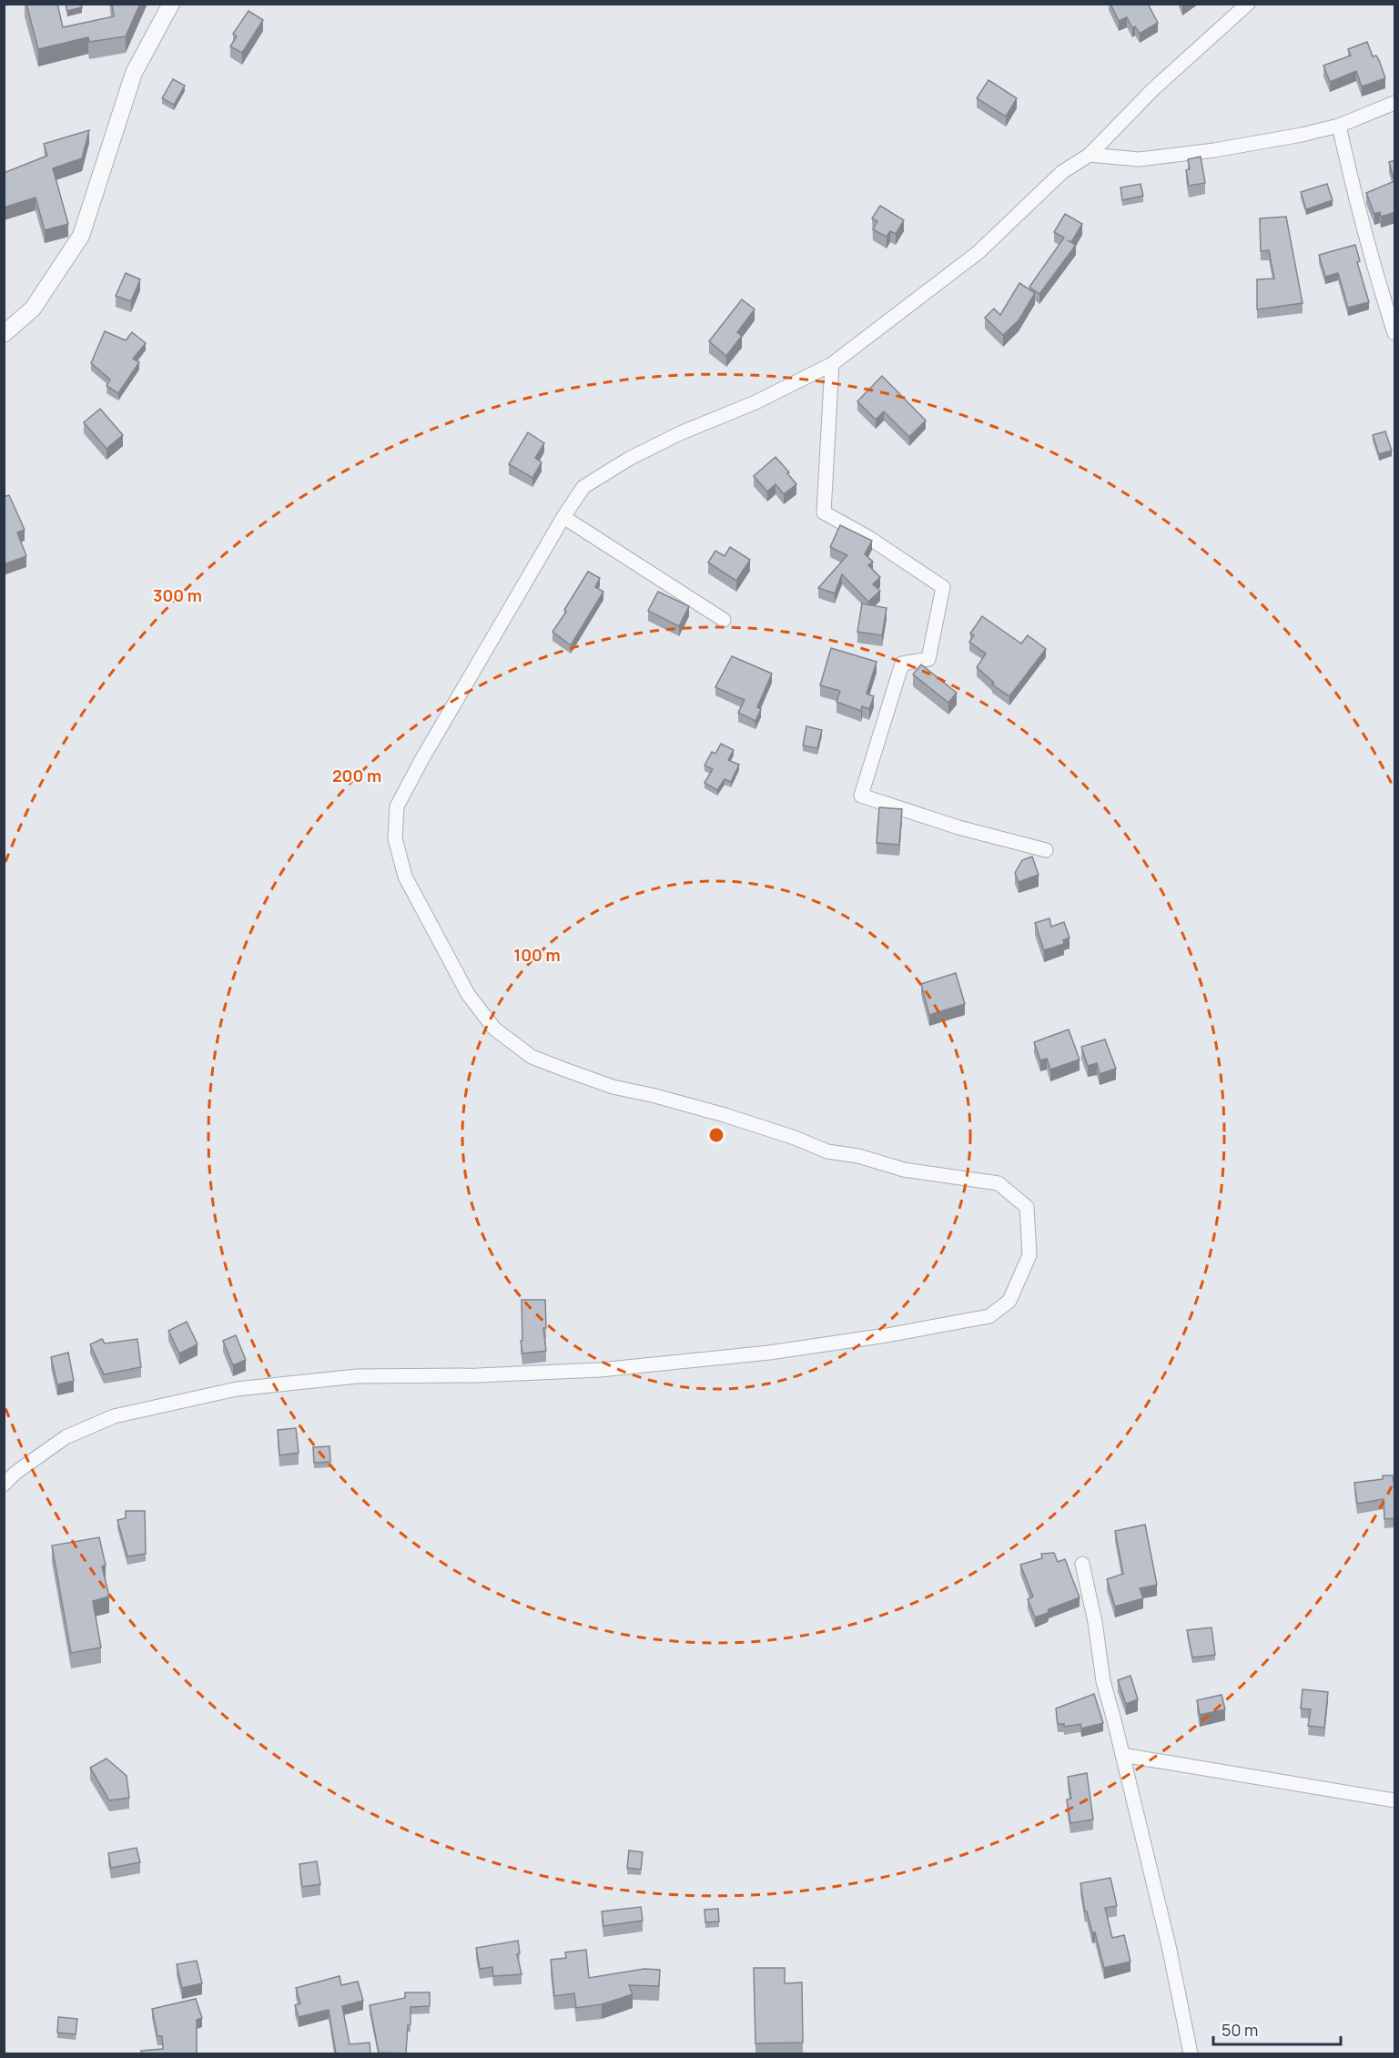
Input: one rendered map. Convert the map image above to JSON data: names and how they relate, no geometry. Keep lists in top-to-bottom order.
{
  "scale_bar": "50 m",
  "rings": ["300 m", "200 m", "100 m"]
}
